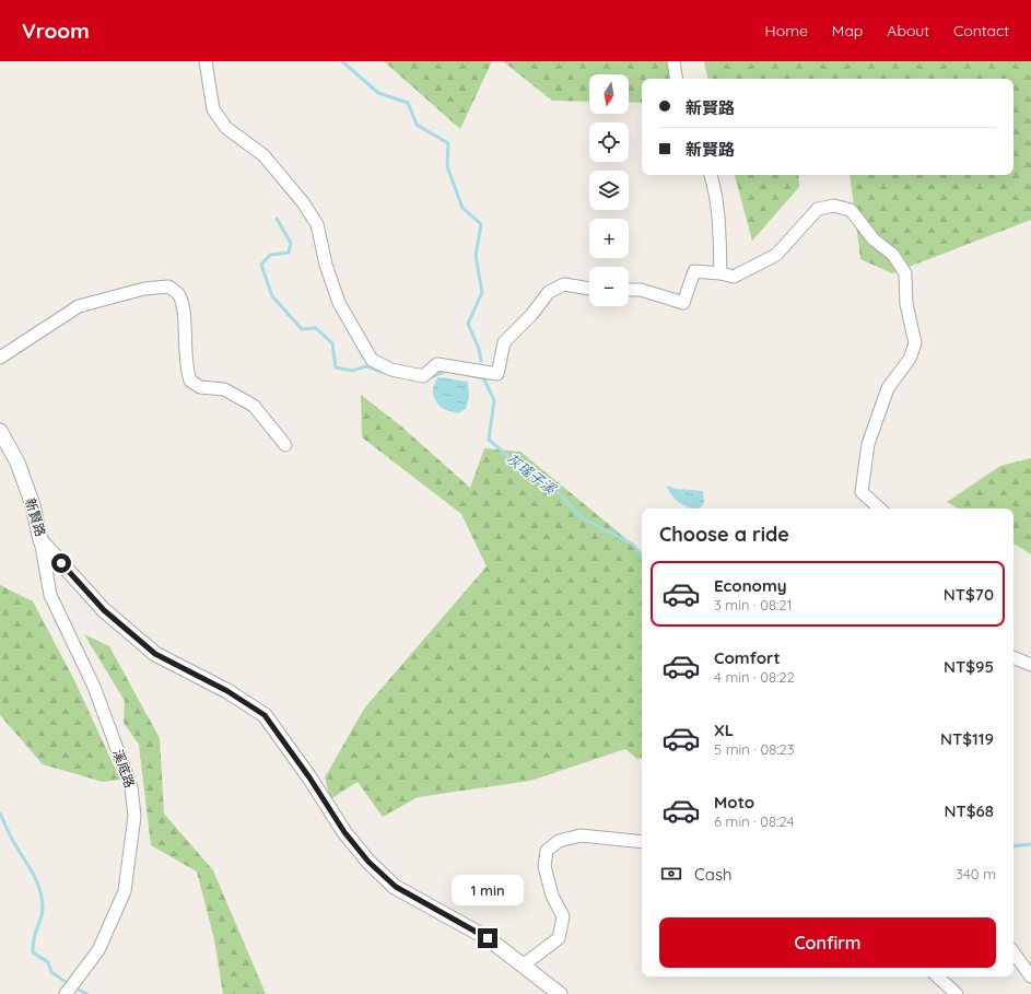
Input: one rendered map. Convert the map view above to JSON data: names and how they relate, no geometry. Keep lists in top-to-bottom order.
{
  "streets": {
    "street": ["新賢路", "溪底路"]
  },
  "crossings": [
    ["新賢路", "溪底路"]
  ],
  "water": ["灰瑤子溪"],
  "north": "bottom",
  "page": {
    "header": "Vroom",
    "nav": [
      "Home",
      "Map",
      "About",
      "Contact"
    ],
    "map_buttons": ["+", "−"],
    "banner": ["新賢路", "新賢路"],
    "heading": "Choose a ride",
    "list": [
      {
        "name": "Economy",
        "note": "3 min · 08:21",
        "value": "NT$70"
      },
      {
        "name": "Comfort",
        "note": "4 min · 08:22",
        "value": "NT$95"
      },
      {
        "name": "XL",
        "note": "5 min · 08:23",
        "value": "NT$119"
      },
      {
        "name": "Moto",
        "note": "6 min · 08:24",
        "value": "NT$68"
      }
    ],
    "pay": ["Cash", "340 m"],
    "bubble": "1 min",
    "buttons": "Confirm"
  }
}
